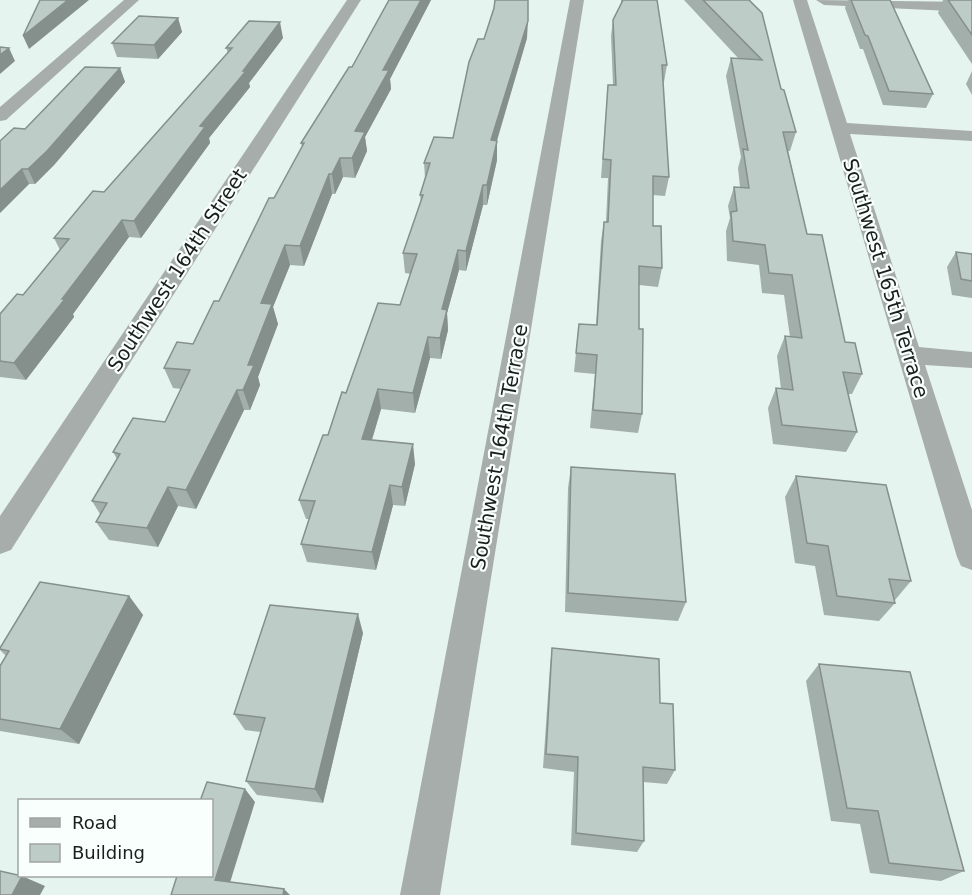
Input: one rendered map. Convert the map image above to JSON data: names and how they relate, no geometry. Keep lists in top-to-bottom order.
{
  "streets": {
    "street": ["Southwest 164th Street", "Southwest 165th Terrace", "Southwest 164th Terrace"]
  },
  "legend": ["Road", "Building"]
}
